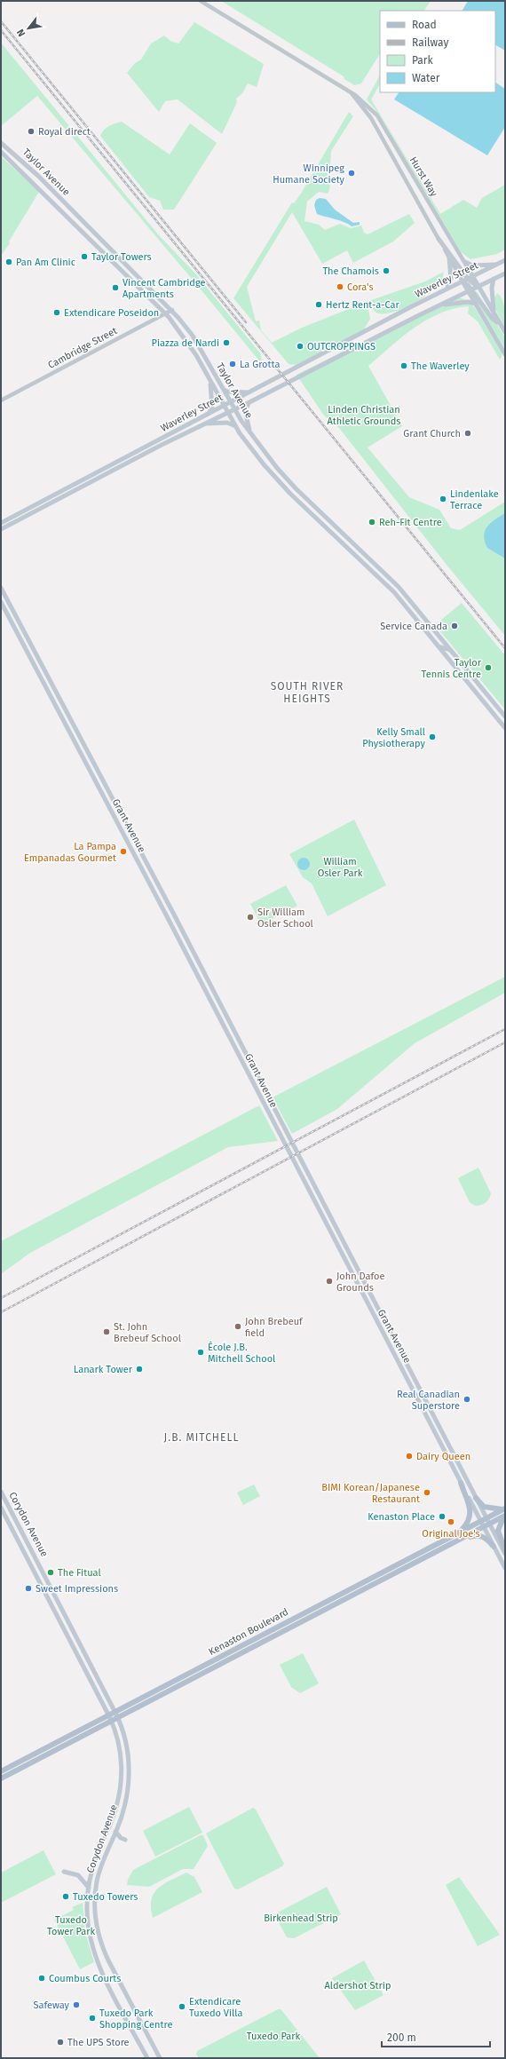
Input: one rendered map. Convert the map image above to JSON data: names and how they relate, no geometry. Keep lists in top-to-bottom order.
{
  "streets": {
    "main road": [
      "Taylor Avenue",
      "Waverley Street",
      "Grant Avenue",
      "Corydon Avenue",
      "Kenaston Boulevard"
    ],
    "street": ["Hurst Way", "Cambridge Street"]
  },
  "crossings": [
    ["Taylor Avenue", "Waverley Street"],
    ["Taylor Avenue", "Cambridge Street"],
    ["Hurst Way", "Waverley Street"],
    ["Grant Avenue", "Kenaston Boulevard"],
    ["Corydon Avenue", "Kenaston Boulevard"]
  ],
  "districts": ["SOUTH RIVER HEIGHTS", "J.B. MITCHELL"],
  "parks": [
    "Linden Christian Athletic Grounds",
    "William Osler Park",
    "Birkenhead Strip",
    "Tuxedo Tower Park",
    "Aldershot Strip",
    "Tuxedo Park"
  ],
  "places": [
    "Royal direct",
    "Winnipeg Humane Society",
    "Taylor Towers",
    "Pan Am Clinic",
    "The Chamois",
    "Cora's",
    "Vincent Cambridge Apartments",
    "Hertz Rent-a-Car",
    "Extendicare Poseidon",
    "Piazza de Nardi",
    "OUTCROPPINGS",
    "La Grotta",
    "The Waverley",
    "Grant Church",
    "Lindenlake Terrace",
    "Reh-Fit Centre",
    "Service Canada",
    "Taylor Tennis Centre",
    "Kelly Small Physiotherapy",
    "La Pampa Empanadas Gourmet",
    "Sir William Osler School",
    "John Dafoe Grounds",
    "John Brebeuf field",
    "St. John Brebeuf School",
    "École J.B. Mitchell School",
    "Lanark Tower",
    "Real Canadian Superstore",
    "Dairy Queen",
    "BIMI Korean/Japanese Restaurant",
    "Kenaston Place",
    "Original Joe's",
    "The Fitual",
    "Sweet Impressions",
    "Tuxedo Towers",
    "Coumbus Courts",
    "Safeway",
    "Extendicare Tuxedo Villa",
    "Tuxedo Park Shopping Centre",
    "The UPS Store"
  ],
  "legend": [
    "Road",
    "Railway",
    "Park",
    "Water"
  ],
  "scale_bar": "200 m",
  "north": "bottom left"
}
